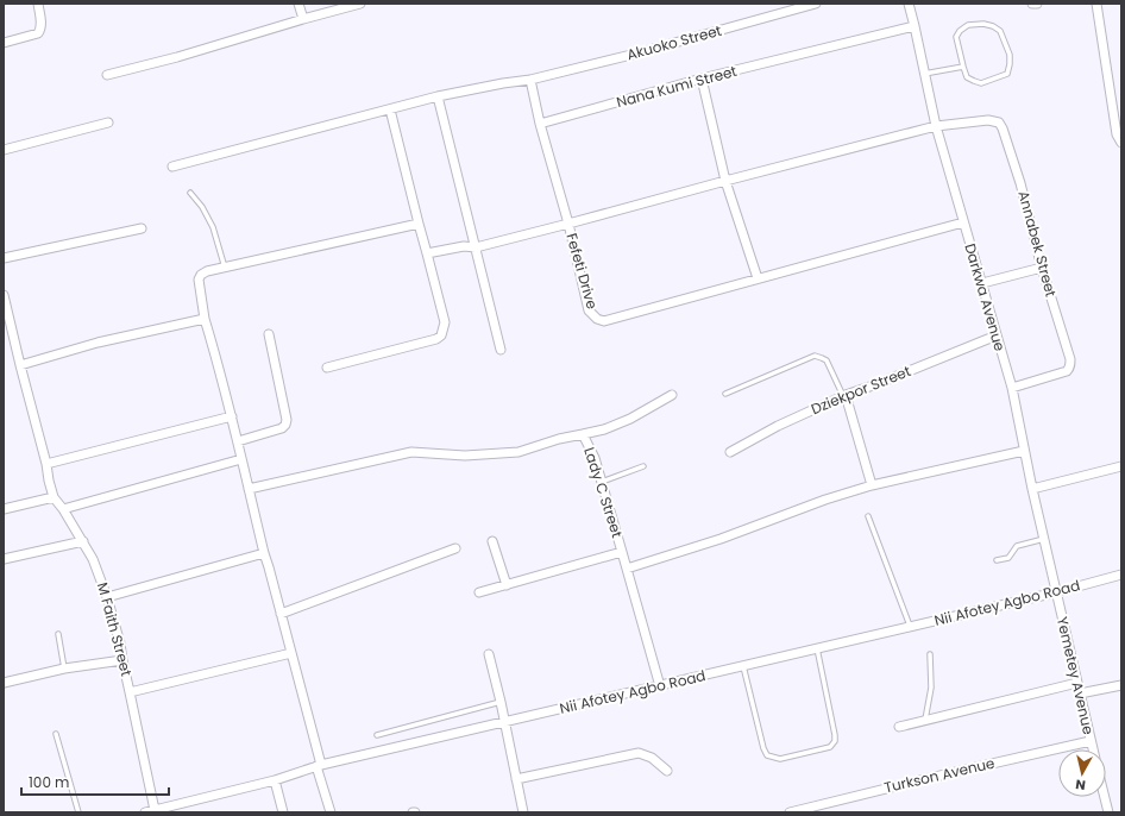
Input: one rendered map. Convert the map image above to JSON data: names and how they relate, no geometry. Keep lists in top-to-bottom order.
{
  "streets": {
    "street": [
      "Akuoko Street",
      "Nana Kumi Street",
      "Annabek Street",
      "Fefeti Drive",
      "Darkwa Avenue",
      "Dziekpor Street",
      "Lady C Street",
      "Nii Afotey Agbo Road",
      "M Faith Street",
      "Yemetey Avenue",
      "Turkson Avenue"
    ]
  },
  "crossings": [
    ["Nana Kumi Street", "Darkwa Avenue"],
    ["Annabek Street", "Fefeti Drive"],
    ["Annabek Street", "Darkwa Avenue"],
    ["Fefeti Drive", "Darkwa Avenue"],
    ["Darkwa Avenue", "Dziekpor Street"],
    ["Darkwa Avenue", "Nii Afotey Agbo Road"],
    ["Darkwa Avenue", "Yemetey Avenue"],
    ["Lady C Street", "Nii Afotey Agbo Road"],
    ["Nii Afotey Agbo Road", "M Faith Street"],
    ["Nii Afotey Agbo Road", "Yemetey Avenue"],
    ["Yemetey Avenue", "Turkson Avenue"]
  ],
  "scale_bar": "100 m",
  "north": "bottom"
}
